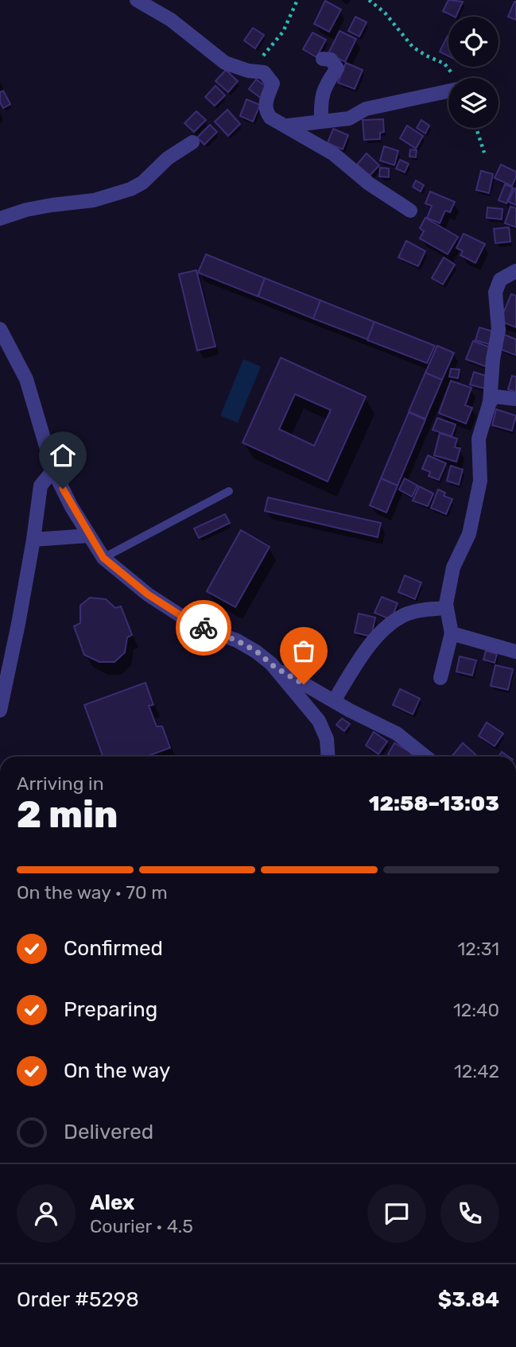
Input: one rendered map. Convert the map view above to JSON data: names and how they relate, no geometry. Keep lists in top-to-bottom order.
{
  "page": {
    "heading": ["2 min", "Arriving in", "12:58–13:03"],
    "panel": [
      "Alex",
      "Courier · 4.5",
      "Order #5298",
      "$3.84"
    ],
    "bar": "On the way · 70 m",
    "list": [
      ["Confirmed", "12:31"],
      ["Preparing", "12:40"],
      ["On the way", "12:42"],
      "Delivered"
    ]
  }
}
